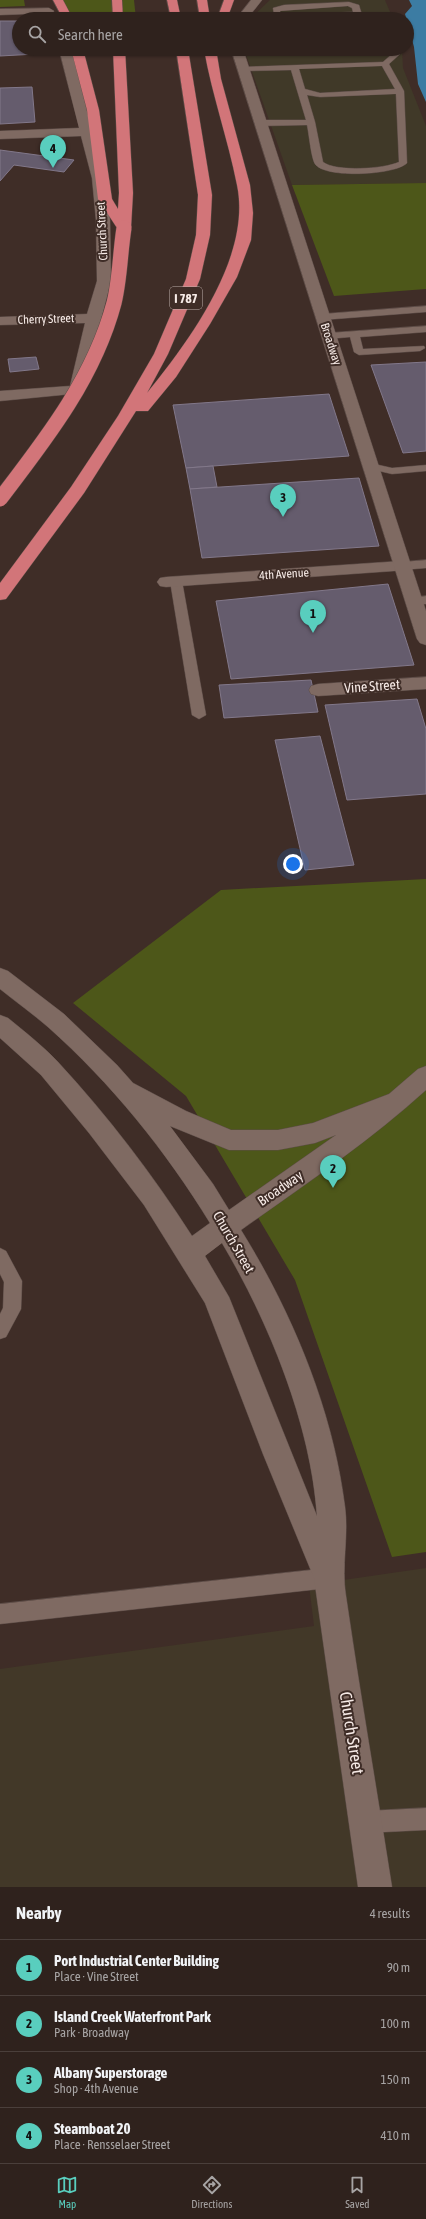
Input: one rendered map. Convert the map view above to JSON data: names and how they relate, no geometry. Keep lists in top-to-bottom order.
{
  "streets": {
    "highway": ["I 787"],
    "street": [
      "Church Street",
      "Cherry Street",
      "Broadway",
      "4th Avenue",
      "Vine Street"
    ]
  },
  "crossings": [
    ["Church Street", "Cherry Street"],
    ["Church Street", "Broadway"],
    ["Broadway", "4th Avenue"]
  ],
  "page": {
    "search": "Search here",
    "pins": [
      "4",
      "3",
      "1",
      "2"
    ],
    "heading": ["Nearby", "4 results"],
    "list": [
      {
        "mark": "1",
        "name": "Port Industrial Center Building",
        "note": "Place · Vine Street",
        "value": "90 m"
      },
      {
        "mark": "2",
        "name": "Island Creek Waterfront Park",
        "note": "Park · Broadway",
        "value": "100 m"
      },
      {
        "mark": "3",
        "name": "Albany Superstorage",
        "note": "Shop · 4th Avenue",
        "value": "150 m"
      },
      {
        "mark": "4",
        "name": "Steamboat 20",
        "note": "Place · Rensselaer Street",
        "value": "410 m"
      }
    ],
    "nav": ["Map", "Directions", "Saved"]
  }
}
